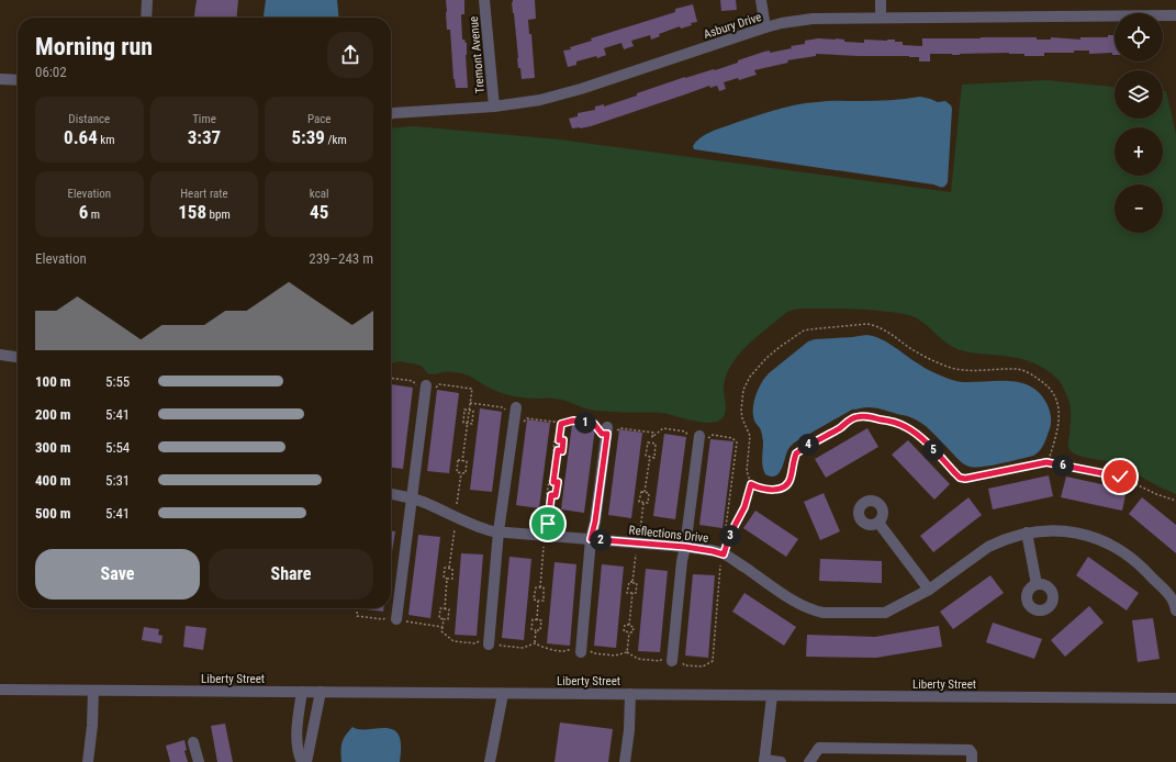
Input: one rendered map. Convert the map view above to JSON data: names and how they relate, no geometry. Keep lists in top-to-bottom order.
{
  "streets": {
    "street": [
      "Asbury Drive",
      "Tremont Avenue",
      "Reflections Drive",
      "Liberty Street"
    ]
  },
  "crossings": [
    ["Asbury Drive", "Tremont Avenue"]
  ],
  "page": {
    "map_buttons": ["+", "−"],
    "heading": ["Morning run", "06:02"],
    "stats": [
      ["Distance", "0.64 km"],
      ["Time", "3:37"],
      ["Pace", "5:39 /km"],
      ["Elevation", "6 m"],
      ["Heart rate", "158 bpm"],
      ["kcal", "45"]
    ],
    "chart": ["Elevation", "239–243 m"],
    "list": [
      {
        "name": "100 m",
        "note": "5:55"
      },
      {
        "name": "200 m",
        "note": "5:41"
      },
      {
        "name": "300 m",
        "note": "5:54"
      },
      {
        "name": "400 m",
        "note": "5:31"
      },
      {
        "name": "500 m",
        "note": "5:41"
      }
    ],
    "pins": [
      "1",
      "4",
      "5",
      "6",
      "3",
      "2"
    ],
    "buttons": ["Save", "Share"]
  }
}
